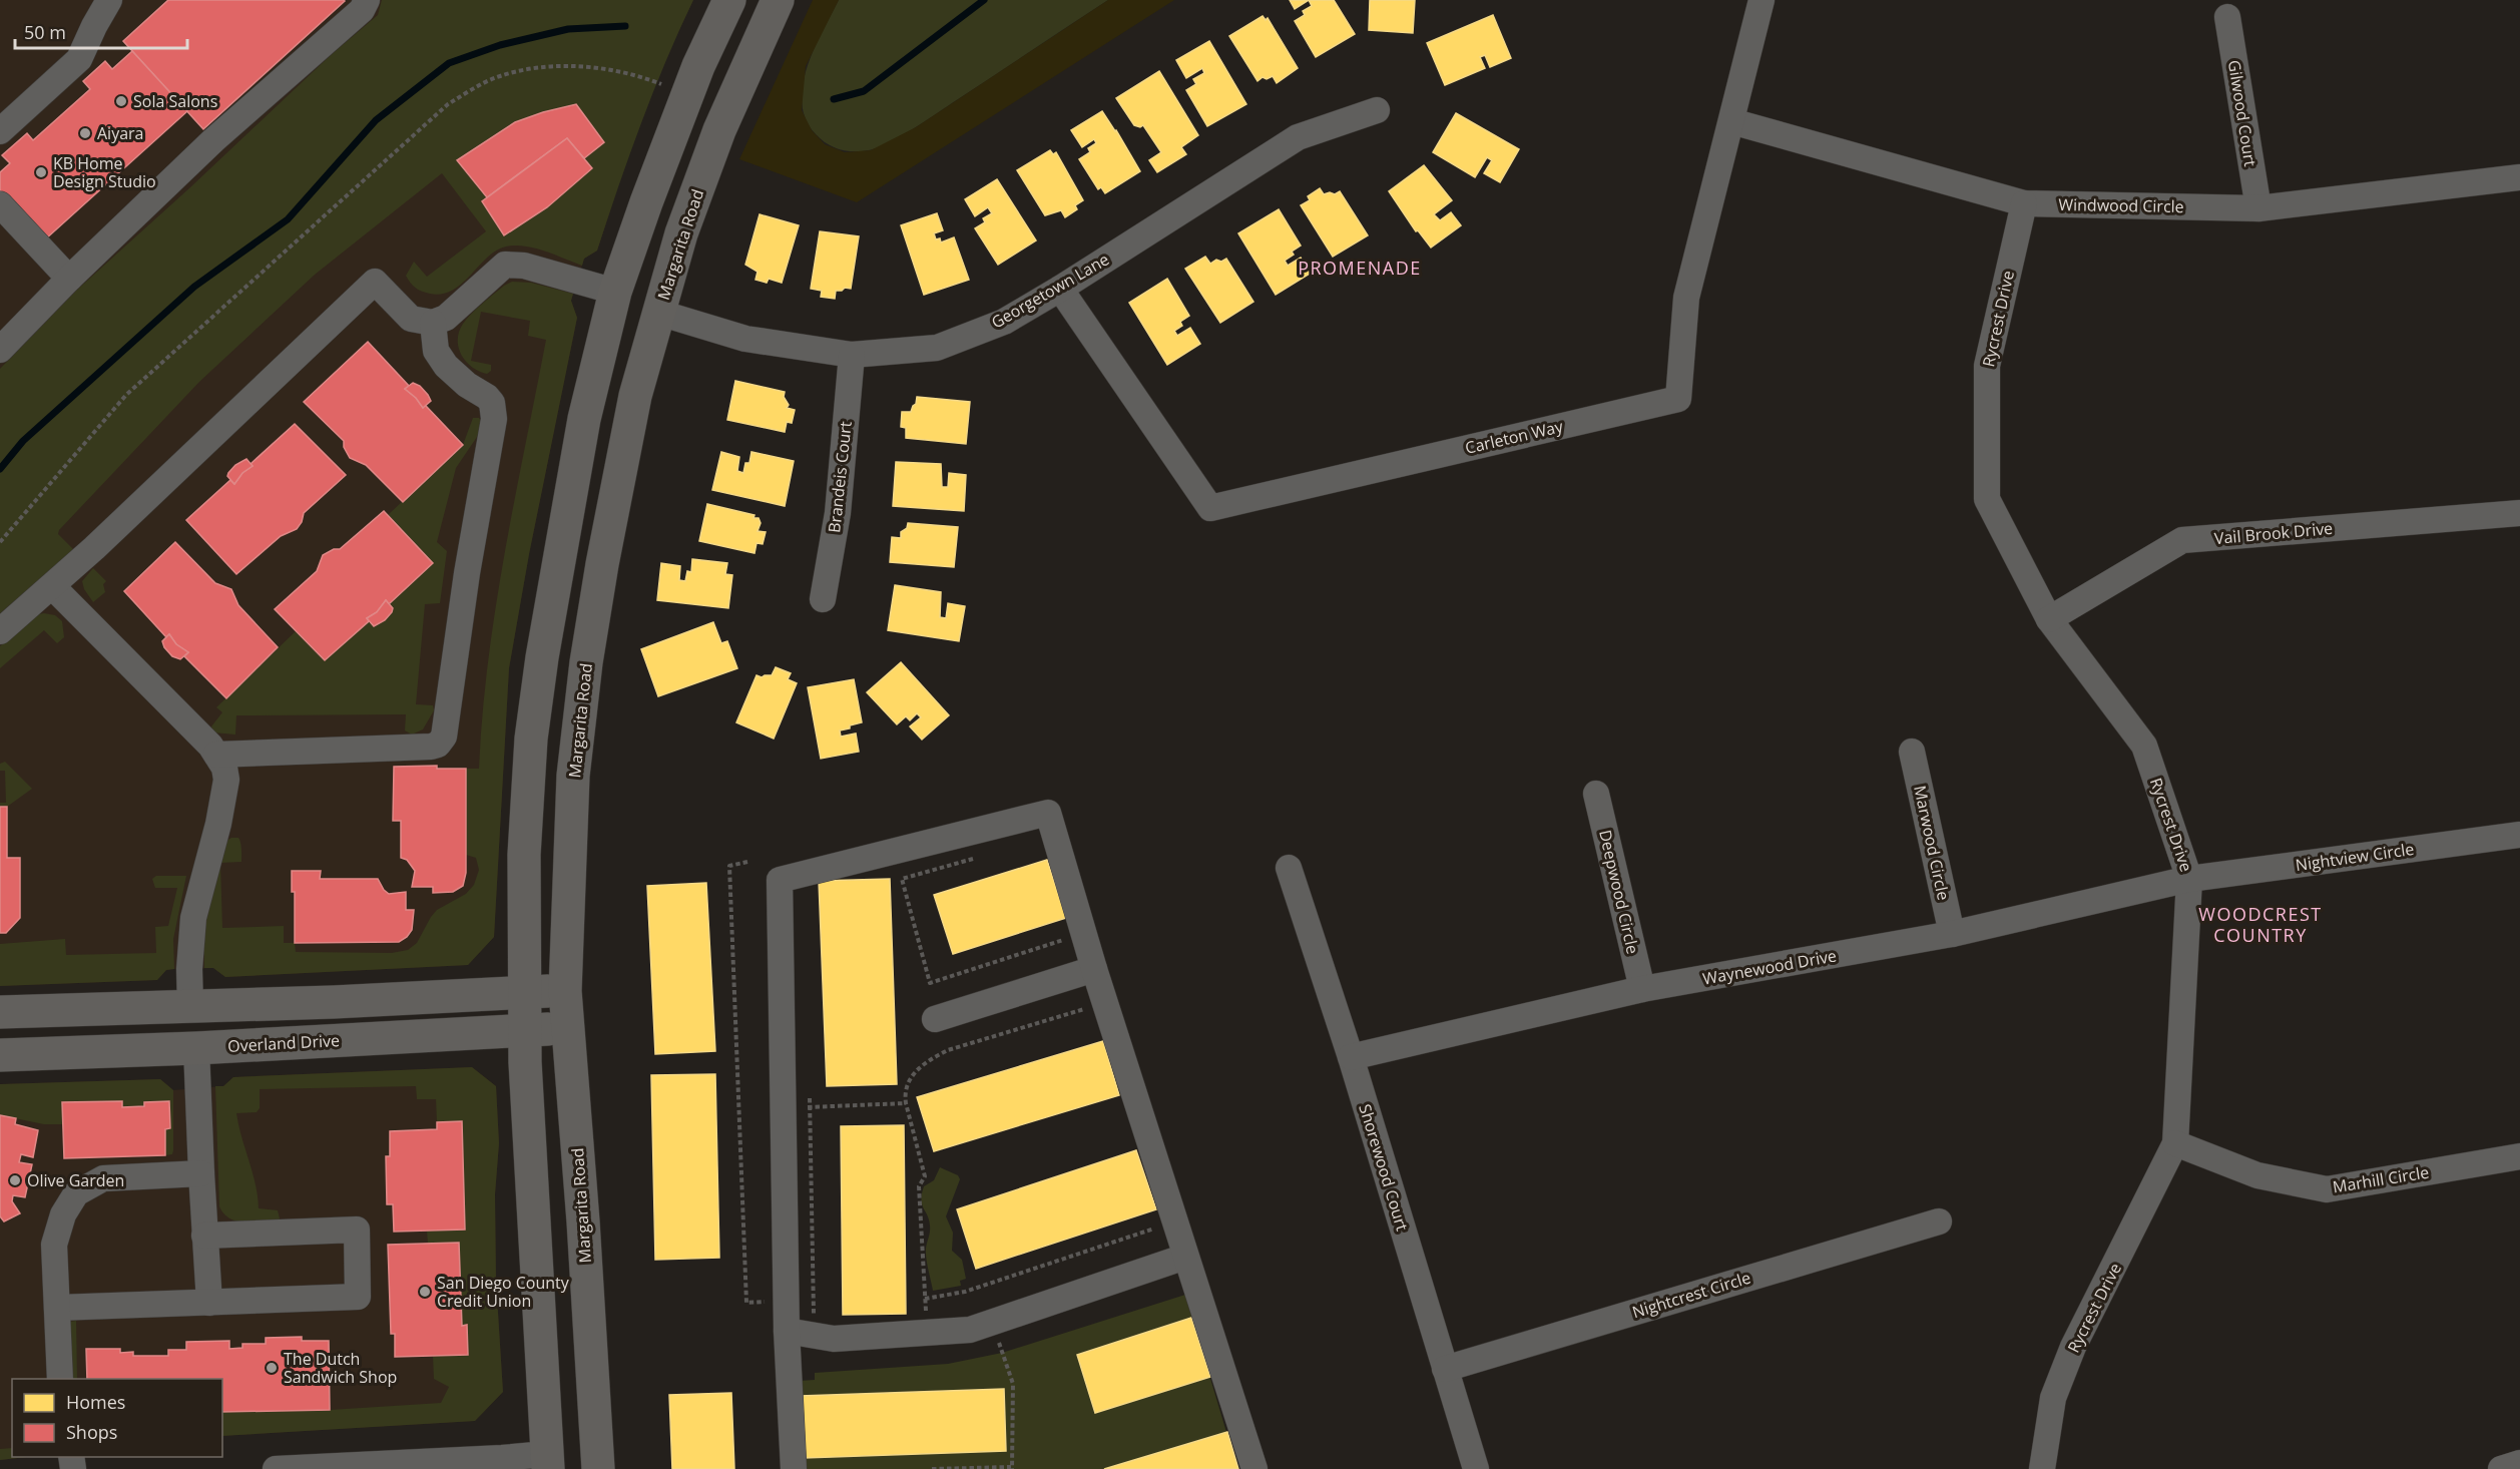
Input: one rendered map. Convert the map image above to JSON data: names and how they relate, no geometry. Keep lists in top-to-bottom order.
{
  "streets": {
    "main road": ["Margarita Road", "Overland Drive"],
    "street": [
      "Gilwood Court",
      "Windwood Circle",
      "Georgetown Lane",
      "Rycrest Drive",
      "Carleton Way",
      "Brandeis Court",
      "Vail Brook Drive",
      "Marwood Circle",
      "Nightview Circle",
      "Deepwood Circle",
      "Waynewood Drive",
      "Shorewood Court",
      "Marhill Circle",
      "Nightcrest Circle"
    ]
  },
  "crossings": [
    ["Gilwood Court", "Windwood Circle"],
    ["Windwood Circle", "Rycrest Drive"],
    ["Windwood Circle", "Carleton Way"],
    ["Margarita Road", "Georgetown Lane"],
    ["Margarita Road", "Overland Drive"],
    ["Georgetown Lane", "Carleton Way"],
    ["Georgetown Lane", "Brandeis Court"],
    ["Rycrest Drive", "Vail Brook Drive"],
    ["Rycrest Drive", "Nightview Circle"],
    ["Rycrest Drive", "Waynewood Drive"],
    ["Rycrest Drive", "Marhill Circle"],
    ["Marwood Circle", "Waynewood Drive"],
    ["Nightview Circle", "Waynewood Drive"],
    ["Deepwood Circle", "Waynewood Drive"],
    ["Waynewood Drive", "Shorewood Court"],
    ["Shorewood Court", "Nightcrest Circle"]
  ],
  "districts": ["PROMENADE", "WOODCREST COUNTRY"],
  "places": [
    "Sola Salons",
    "Aiyara",
    "KB Home Design Studio",
    "Olive Garden",
    "San Diego County Credit Union",
    "The Dutch Sandwich Shop"
  ],
  "legend": ["Homes", "Shops"],
  "scale_bar": "50 m"
}
